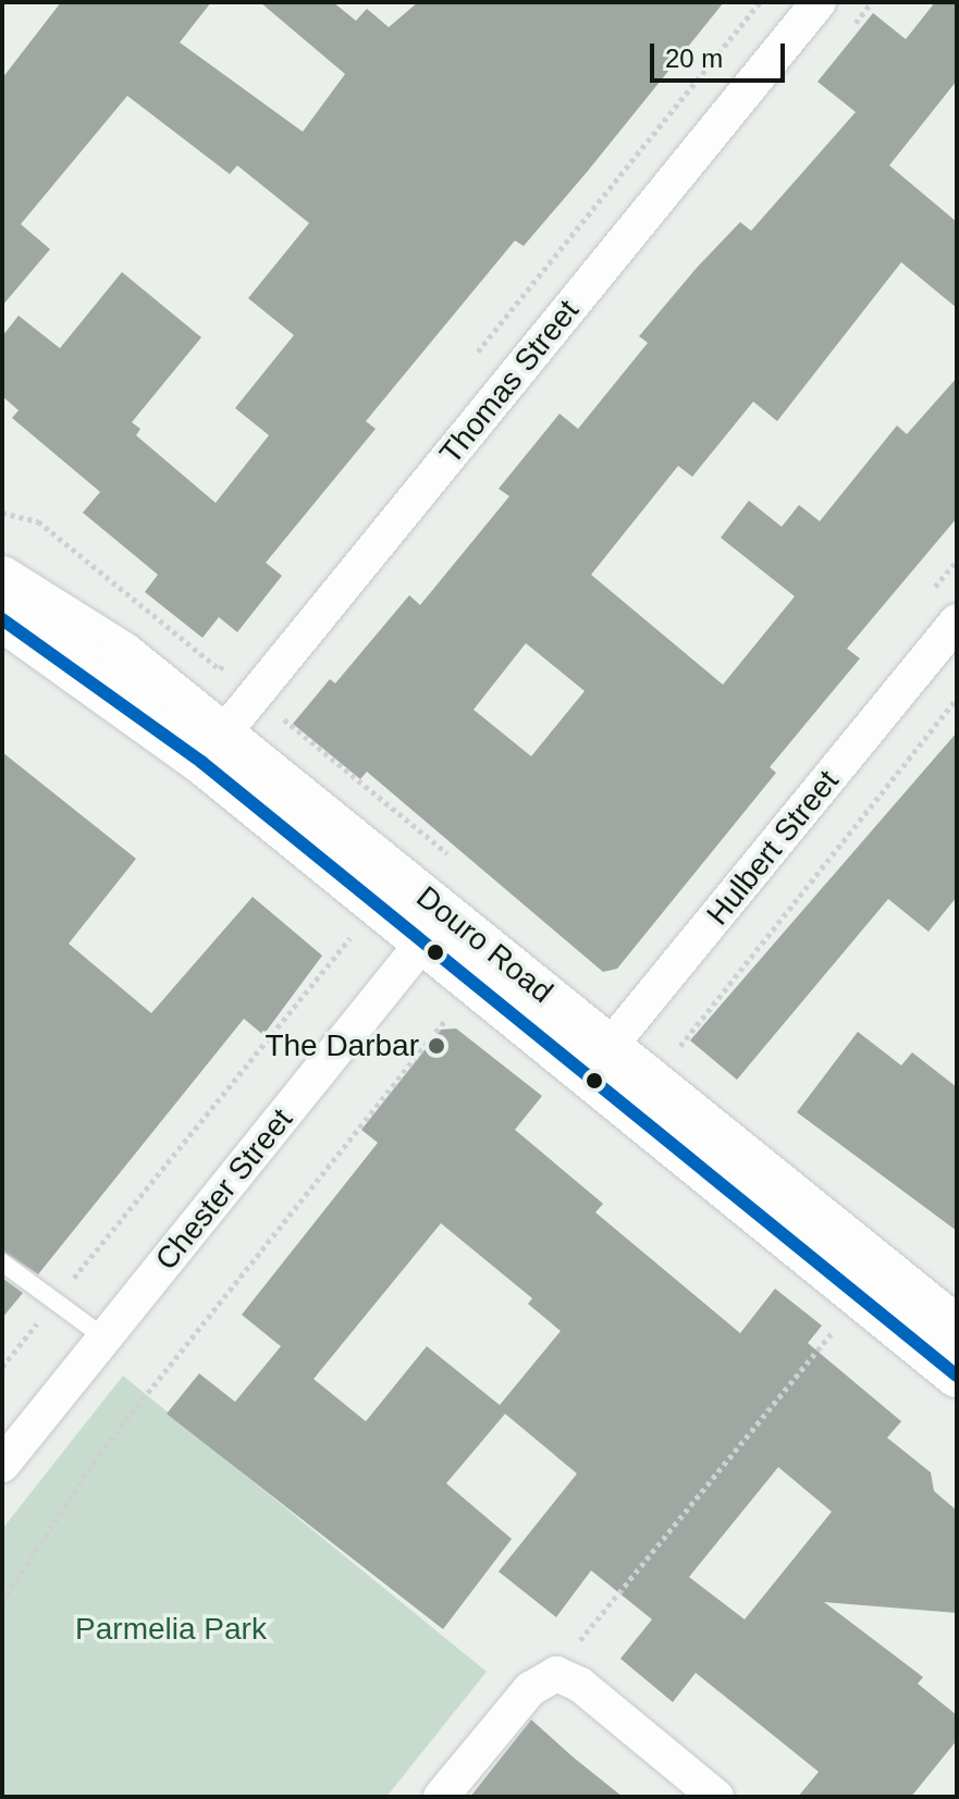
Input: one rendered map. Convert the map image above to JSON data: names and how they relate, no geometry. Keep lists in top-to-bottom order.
{
  "streets": {
    "street": [
      "Thomas Street",
      "Hulbert Street",
      "Douro Road",
      "Chester Street"
    ]
  },
  "crossings": [
    ["Thomas Street", "Douro Road"],
    ["Hulbert Street", "Douro Road"],
    ["Douro Road", "Chester Street"]
  ],
  "parks": ["Parmelia Park"],
  "places": ["The Darbar"],
  "scale_bar": "20 m"
}
